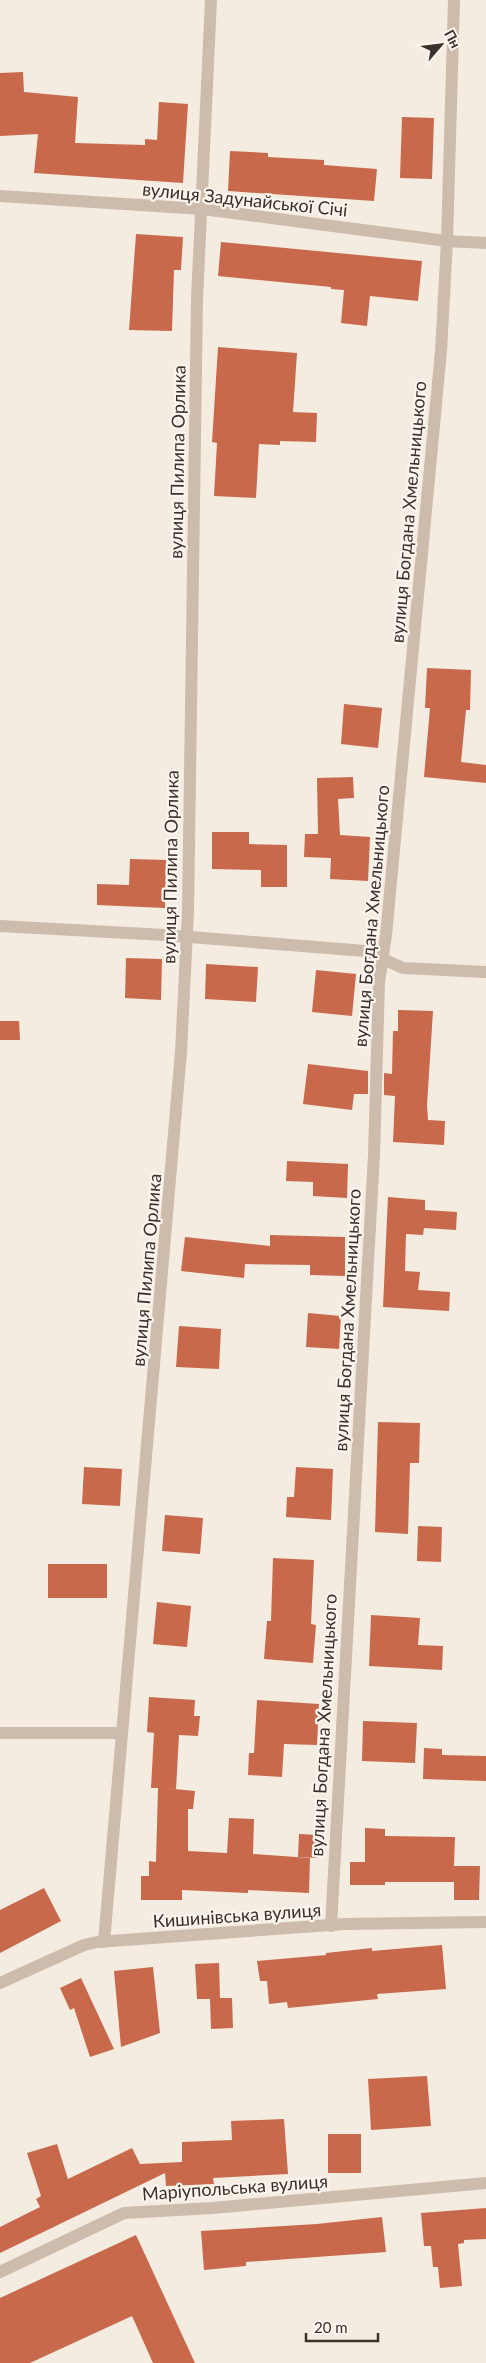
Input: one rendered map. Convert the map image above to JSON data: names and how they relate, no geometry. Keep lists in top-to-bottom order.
{
  "streets": {
    "street": [
      "вулиця Задунайської Січі",
      "вулиця Пилипа Орлика",
      "вулиця Богдана Хмельницького",
      "Кишинівська вулиця",
      "Маріупольська вулиця"
    ]
  },
  "crossings": [
    ["вулиця Задунайської Січі", "вулиця Пилипа Орлика"],
    ["вулиця Задунайської Січі", "вулиця Богдана Хмельницького"],
    ["вулиця Пилипа Орлика", "Кишинівська вулиця"],
    ["вулиця Богдана Хмельницького", "Кишинівська вулиця"]
  ],
  "scale_bar": "20 m",
  "north": "top right"
}
